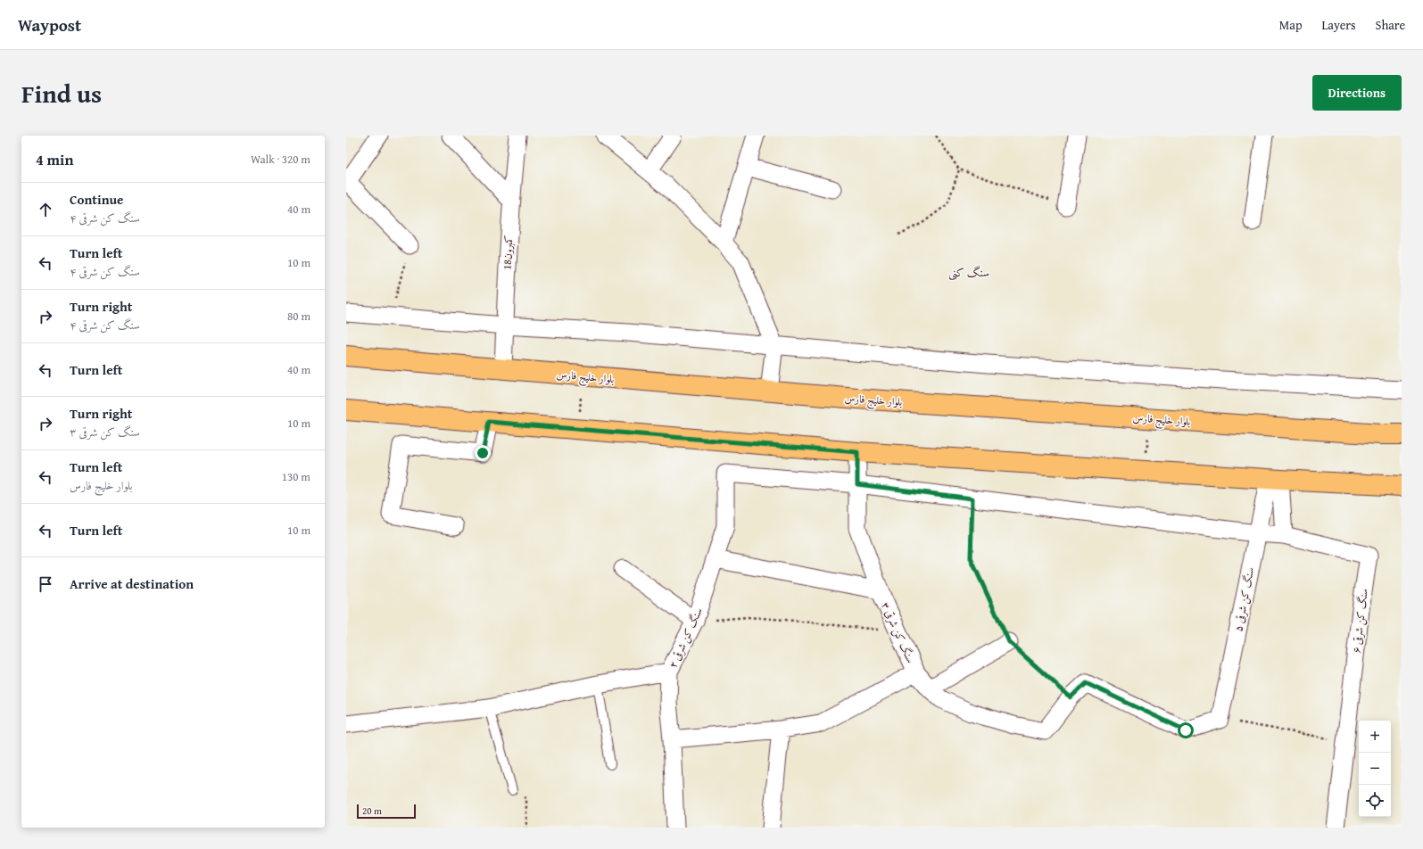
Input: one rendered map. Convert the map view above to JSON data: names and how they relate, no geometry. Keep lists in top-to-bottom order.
{
  "streets": {
    "main road": ["بلوار خلیج فارس"],
    "street": [
      "کمبرون18",
      "سنگ کن شرقی ۵",
      "سنگ کن شرقی ۶",
      "سنگ کن شرقی ۳",
      "سنگ کن شرقی ۲"
    ]
  },
  "crossings": [
    ["کمبرون18", "بلوار خلیج فارس"],
    ["سنگ کن شرقی ۳", "سنگ کن شرقی ۲"]
  ],
  "districts": ["سنگ کنی"],
  "scale_bar": "20 m",
  "page": {
    "header": "Waypost",
    "nav": ["Map", "Layers", "Share"],
    "title": "Find us",
    "buttons": "Directions",
    "heading": ["4 min", "Walk · 320 m"],
    "list": [
      ["Continue", "سنگ کن شرقی ۴", "40 m"],
      ["Turn left", "سنگ کن شرقی ۴", "10 m"],
      ["Turn right", "سنگ کن شرقی ۴", "80 m"],
      ["Turn left", "40 m"],
      ["Turn right", "سنگ کن شرقی ۳", "10 m"],
      ["Turn left", "بلوار خلیج فارس", "130 m"],
      ["Turn left", "10 m"],
      "Arrive at destination"
    ],
    "map_buttons": ["+", "−"],
    "scale": "20 m"
  }
}
